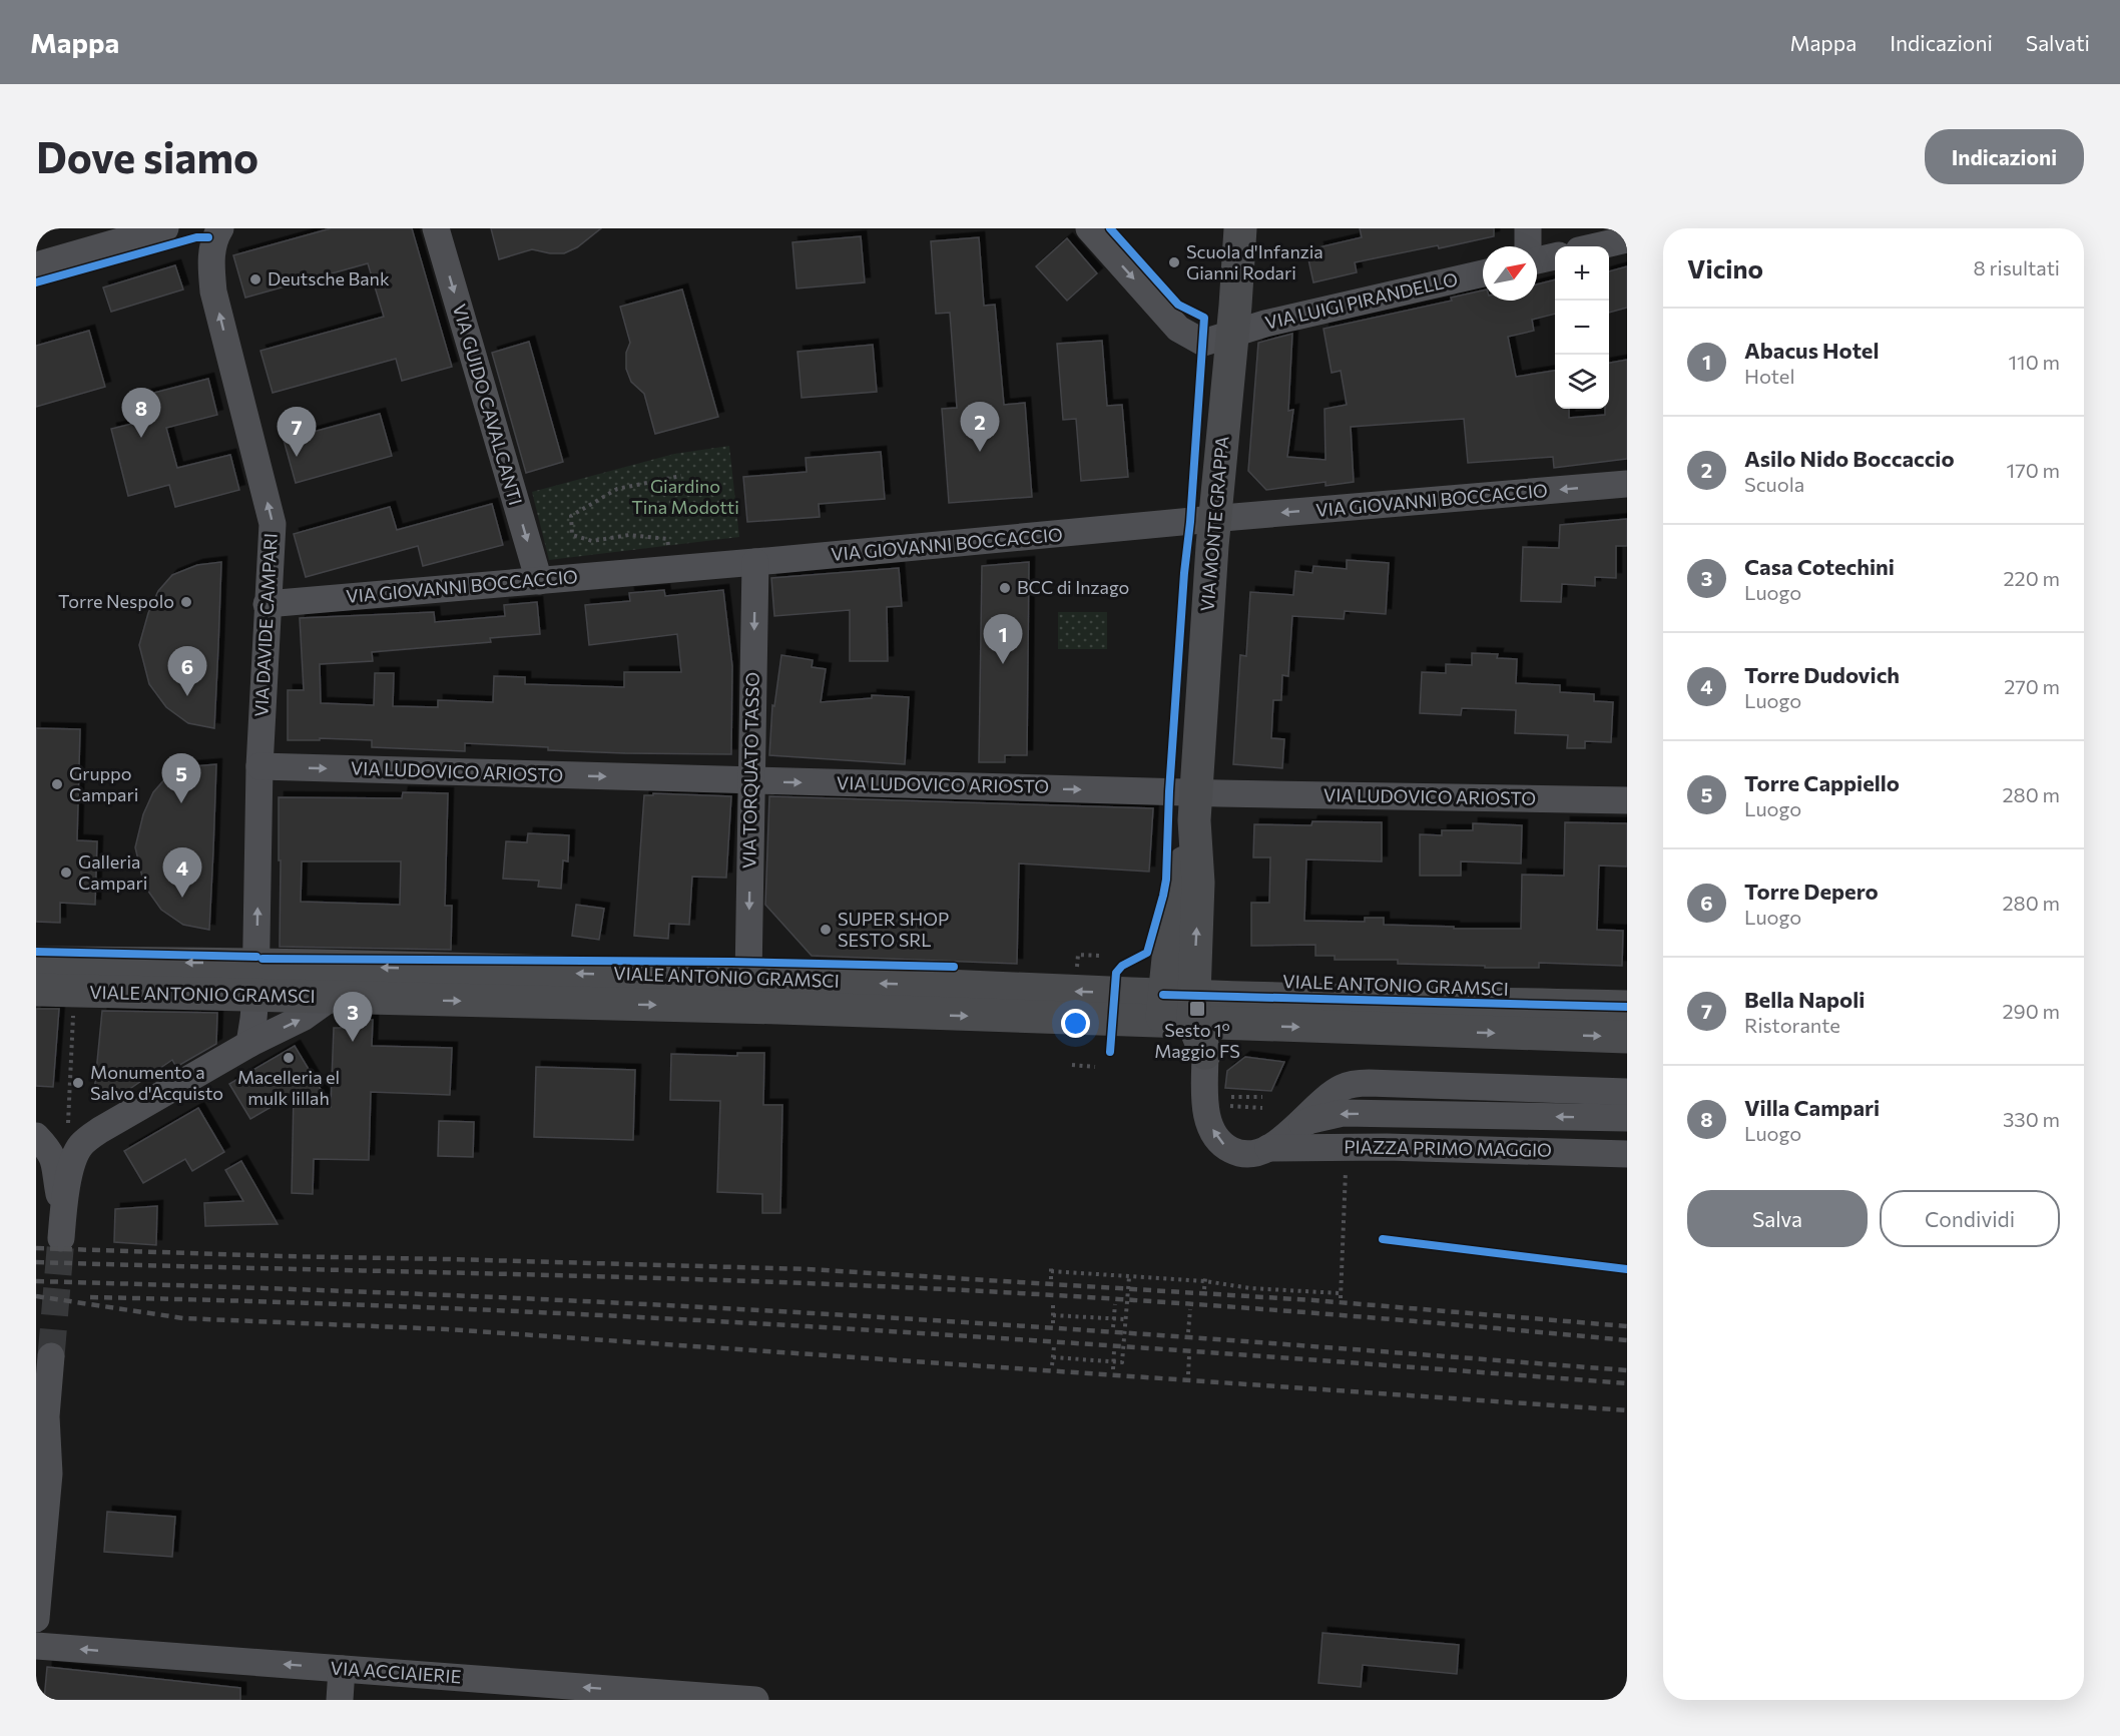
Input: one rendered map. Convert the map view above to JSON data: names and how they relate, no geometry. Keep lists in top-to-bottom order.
{
  "streets": {
    "main road": ["VIA MONTE GRAPPA", "VIALE ANTONIO GRAMSCI"],
    "street": [
      "VIA LUIGI PIRANDELLO",
      "VIA GUIDO CAVALCANTI",
      "VIA GIOVANNI BOCCACCIO",
      "VIA DAVIDE CAMPARI",
      "VIA TORQUATO TASSO",
      "VIA LUDOVICO ARIOSTO",
      "PIAZZA PRIMO MAGGIO",
      "VIA ACCIAIERIE"
    ]
  },
  "crossings": [
    ["VIA LUIGI PIRANDELLO", "VIA MONTE GRAPPA"],
    ["VIA GUIDO CAVALCANTI", "VIA GIOVANNI BOCCACCIO"],
    ["VIA GIOVANNI BOCCACCIO", "VIA MONTE GRAPPA"],
    ["VIA GIOVANNI BOCCACCIO", "VIA DAVIDE CAMPARI"],
    ["VIA GIOVANNI BOCCACCIO", "VIA TORQUATO TASSO"],
    ["VIA MONTE GRAPPA", "VIA LUDOVICO ARIOSTO"],
    ["VIA MONTE GRAPPA", "VIALE ANTONIO GRAMSCI"],
    ["VIA DAVIDE CAMPARI", "VIA LUDOVICO ARIOSTO"],
    ["VIA DAVIDE CAMPARI", "VIALE ANTONIO GRAMSCI"],
    ["VIA TORQUATO TASSO", "VIA LUDOVICO ARIOSTO"],
    ["VIA TORQUATO TASSO", "VIALE ANTONIO GRAMSCI"]
  ],
  "one_way": [
    "VIA LUIGI PIRANDELLO",
    "VIA GUIDO CAVALCANTI",
    "VIA DAVIDE CAMPARI",
    "VIA TORQUATO TASSO",
    "VIA LUDOVICO ARIOSTO",
    "VIA ACCIAIERIE"
  ],
  "parks": ["Giardino Tina Modotti"],
  "places": {
    "other": [
      "Scuola d'Infanzia Gianni Rodari",
      "Deutsche Bank",
      "BCC di Inzago",
      "Torre Nespolo",
      "Gruppo Campari",
      "Galleria Campari",
      "SUPER SHOP SESTO SRL",
      "Macelleria el mulk lillah",
      "Monumento a Salvo d'Acquisto"
    ],
    "transit": ["Sesto 1º Maggio FS"]
  },
  "north": "top right",
  "page": {
    "header": "Mappa",
    "nav": ["Mappa", "Indicazioni", "Salvati"],
    "buttons": [
      "Indicazioni",
      ["Salva", "Condividi"]
    ],
    "title": "Dove siamo",
    "heading": ["Vicino", "8 risultati"],
    "map_buttons": ["+", "−"],
    "list": [
      {
        "mark": "1",
        "name": "Abacus Hotel",
        "note": "Hotel",
        "value": "110 m"
      },
      {
        "mark": "2",
        "name": "Asilo Nido Boccaccio",
        "note": "Scuola",
        "value": "170 m"
      },
      {
        "mark": "3",
        "name": "Casa Cotechini",
        "note": "Luogo",
        "value": "220 m"
      },
      {
        "mark": "4",
        "name": "Torre Dudovich",
        "note": "Luogo",
        "value": "270 m"
      },
      {
        "mark": "5",
        "name": "Torre Cappiello",
        "note": "Luogo",
        "value": "280 m"
      },
      {
        "mark": "6",
        "name": "Torre Depero",
        "note": "Luogo",
        "value": "280 m"
      },
      {
        "mark": "7",
        "name": "Bella Napoli",
        "note": "Ristorante",
        "value": "290 m"
      },
      {
        "mark": "8",
        "name": "Villa Campari",
        "note": "Luogo",
        "value": "330 m"
      }
    ],
    "pins": [
      "8",
      "2",
      "7",
      "1",
      "6",
      "5",
      "4",
      "3"
    ]
  }
}
